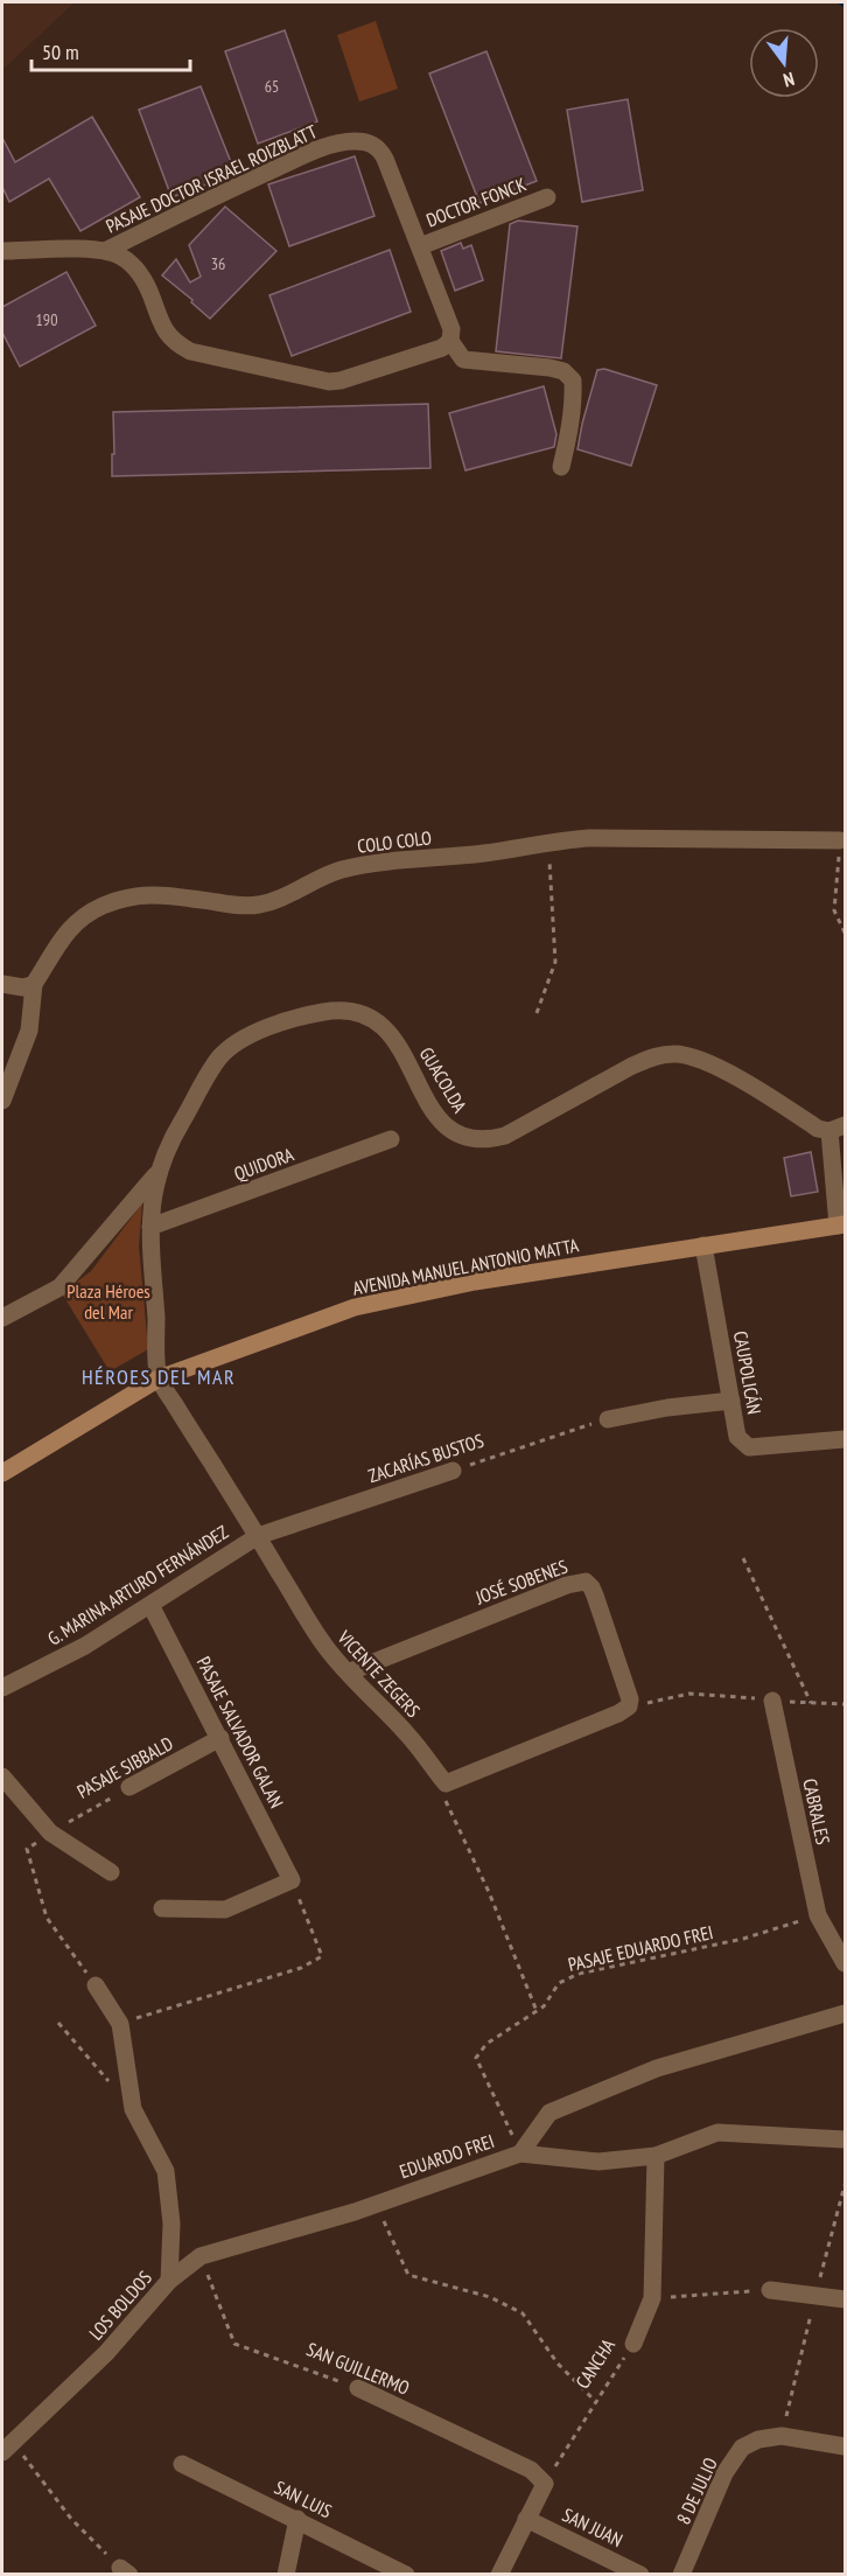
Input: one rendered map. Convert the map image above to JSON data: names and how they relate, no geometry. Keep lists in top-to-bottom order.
{
  "streets": {
    "main road": ["AVENIDA MANUEL ANTONIO MATTA"],
    "street": [
      "PASAJE DOCTOR ISRAEL ROIZBLATT",
      "DOCTOR FONCK",
      "COLO COLO",
      "GUACOLDA",
      "QUIDORA",
      "CAUPOLICÁN",
      "ZACARÍAS BUSTOS",
      "JOSÉ SOBENES",
      "G. MARINA ARTURO FERNÁNDEZ",
      "VICENTE ZEGERS",
      "PASAJE SALVADOR GALAN",
      "PASAJE SIBBALD",
      "CABRALES",
      "EDUARDO FREI",
      "LOS BOLDOS",
      "CANCHA",
      "SAN GUILLERMO",
      "8 DE JULIO",
      "SAN LUIS",
      "SAN JUAN"
    ],
    "path": ["PASAJE EDUARDO FREI"]
  },
  "crossings": [
    ["PASAJE DOCTOR ISRAEL ROIZBLATT", "DOCTOR FONCK"],
    ["GUACOLDA", "QUIDORA"],
    ["GUACOLDA", "AVENIDA MANUEL ANTONIO MATTA"],
    ["GUACOLDA", "VICENTE ZEGERS"],
    ["AVENIDA MANUEL ANTONIO MATTA", "CAUPOLICÁN"],
    ["AVENIDA MANUEL ANTONIO MATTA", "VICENTE ZEGERS"],
    ["ZACARÍAS BUSTOS", "G. MARINA ARTURO FERNÁNDEZ"],
    ["ZACARÍAS BUSTOS", "VICENTE ZEGERS"],
    ["JOSÉ SOBENES", "VICENTE ZEGERS"],
    ["G. MARINA ARTURO FERNÁNDEZ", "VICENTE ZEGERS"],
    ["G. MARINA ARTURO FERNÁNDEZ", "PASAJE SALVADOR GALAN"],
    ["PASAJE SALVADOR GALAN", "PASAJE SIBBALD"],
    ["CABRALES", "PASAJE EDUARDO FREI"],
    ["PASAJE EDUARDO FREI", "EDUARDO FREI"],
    ["EDUARDO FREI", "LOS BOLDOS"],
    ["EDUARDO FREI", "SAN GUILLERMO"],
    ["CANCHA", "SAN GUILLERMO"]
  ],
  "districts": ["HÉROES DEL MAR"],
  "parks": ["Plaza Héroes del Mar"],
  "house_numbers": ["65", "36", "190"],
  "scale_bar": "50 m",
  "north": "bottom"
}
